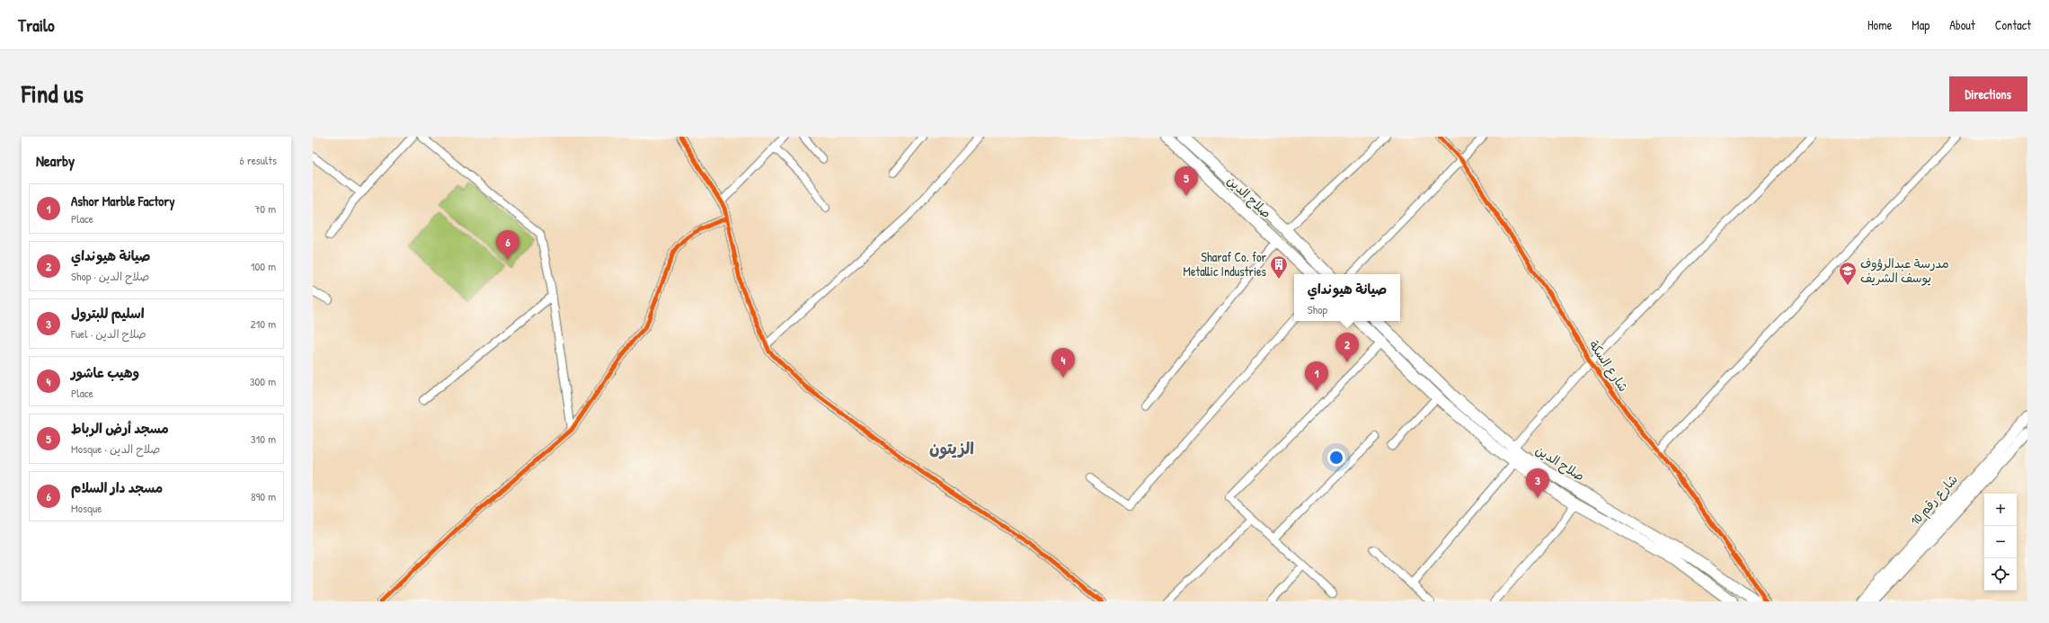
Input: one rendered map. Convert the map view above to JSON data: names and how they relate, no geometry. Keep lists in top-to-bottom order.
{
  "streets": {
    "highway": ["صلاح الدين"],
    "main road": ["شارع رقم 10"],
    "street": ["شارع السكة"]
  },
  "districts": ["الزيتون"],
  "places": {
    "building": ["Sharaf Co. for Metallic Industries"],
    "school or university": ["مدرسة عبدالرؤوف يوسف الشريف"]
  },
  "page": {
    "header": "Trailo",
    "nav": [
      "Home",
      "Map",
      "About",
      "Contact"
    ],
    "title": "Find us",
    "buttons": "Directions",
    "heading": ["Nearby", "6 results"],
    "pins": [
      "5",
      "6",
      "2",
      "4",
      "1",
      "3"
    ],
    "list": [
      {
        "mark": "1",
        "name": "Ashor Marble Factory",
        "note": "Place",
        "value": "70 m"
      },
      {
        "mark": "2",
        "name": "صيانة هيونداي",
        "note": "Shop · صلاح الدين",
        "value": "100 m"
      },
      {
        "mark": "3",
        "name": "اسليم للبترول",
        "note": "Fuel · صلاح الدين",
        "value": "210 m"
      },
      {
        "mark": "4",
        "name": "وهيب عاشور",
        "note": "Place",
        "value": "300 m"
      },
      {
        "mark": "5",
        "name": "مسجد أرض الرباط",
        "note": "Mosque · صلاح الدين",
        "value": "310 m"
      },
      {
        "mark": "6",
        "name": "مسجد دار السلام",
        "note": "Mosque",
        "value": "890 m"
      }
    ],
    "popup": ["صيانة هيونداي", "Shop"],
    "map_buttons": ["+", "−"]
  }
}
